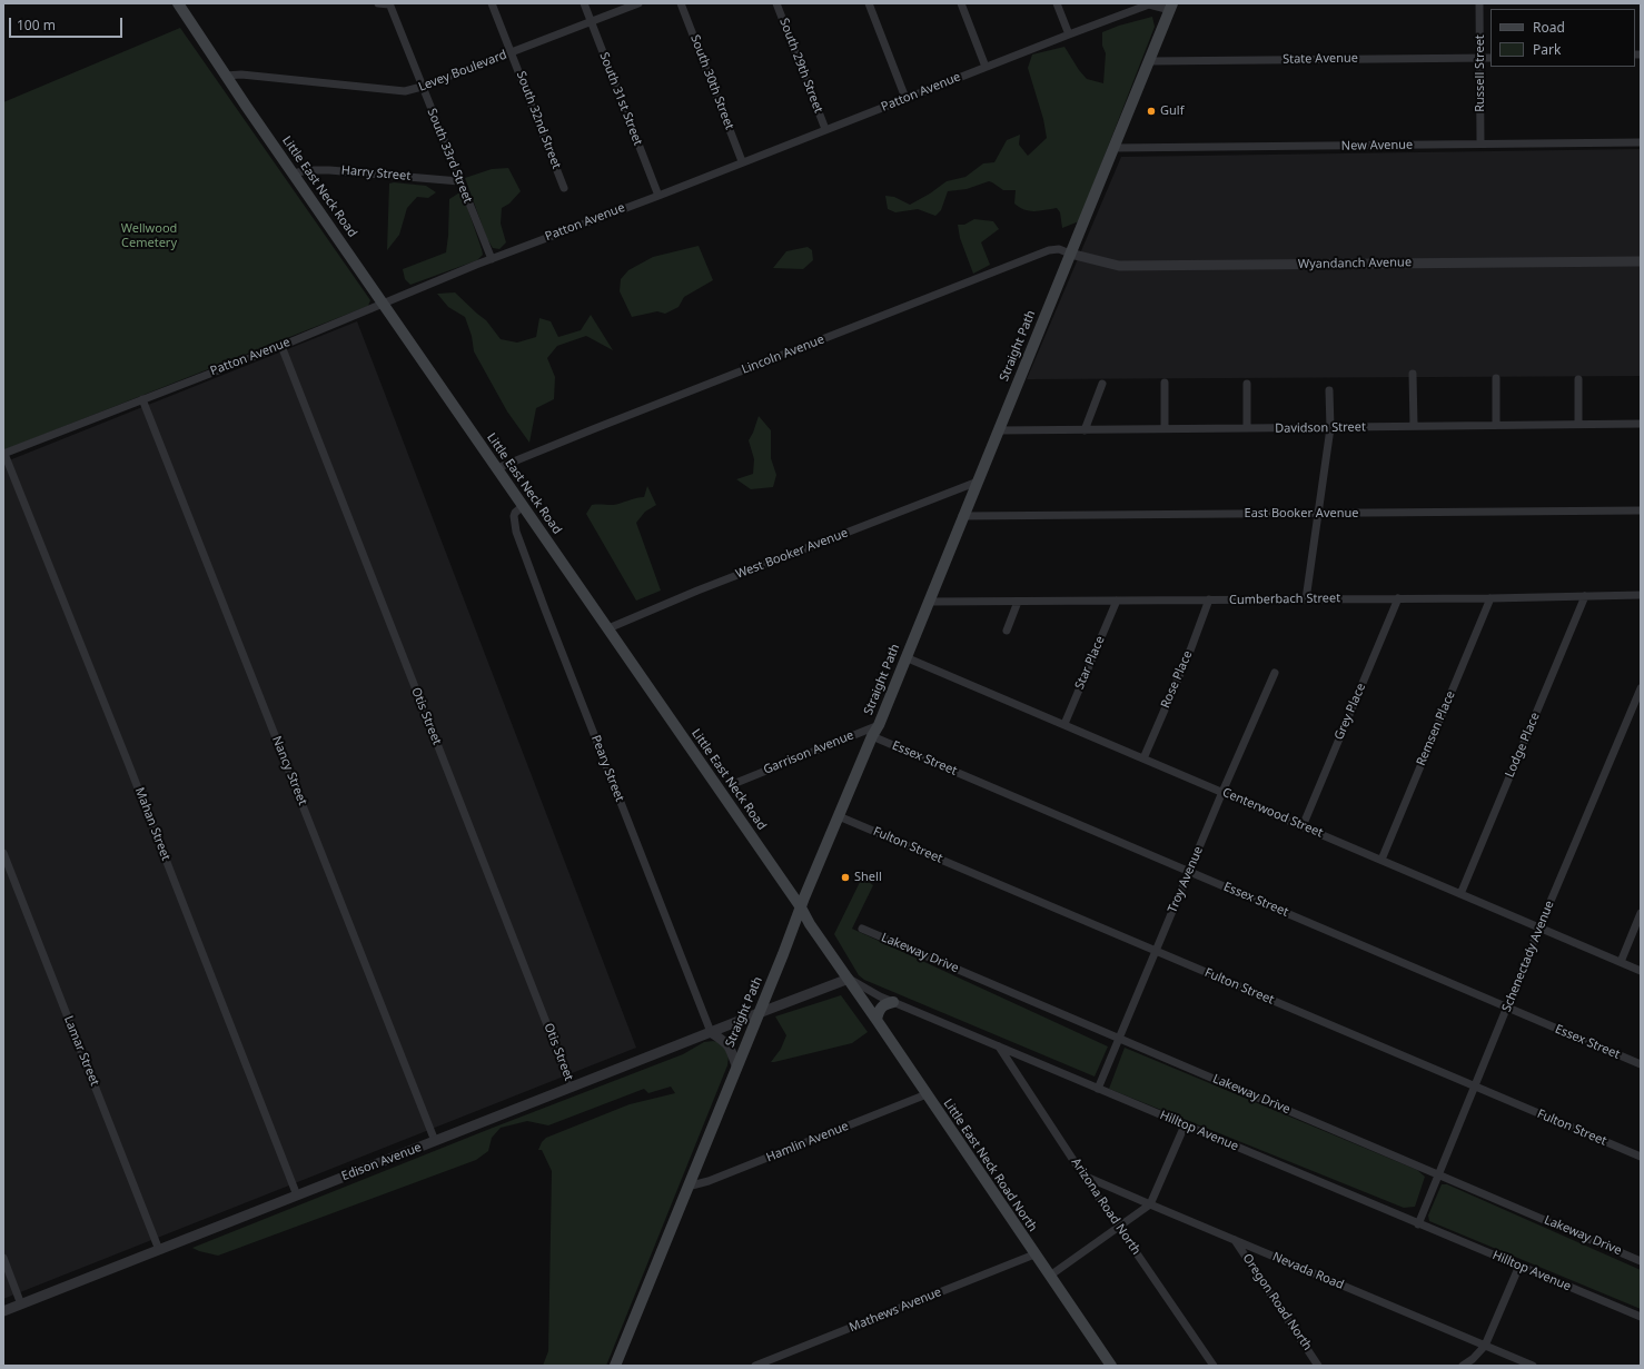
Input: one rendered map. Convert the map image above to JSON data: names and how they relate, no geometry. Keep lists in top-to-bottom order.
{
  "streets": {
    "main road": ["Little East Neck Road", "Straight Path", "Little East Neck Road North"],
    "street": [
      "State Avenue",
      "South 29th Street",
      "Levey Boulevard",
      "Russell Street",
      "South 30th Street",
      "Patton Avenue",
      "South 31st Street",
      "South 32nd Street",
      "New Avenue",
      "South 33rd Street",
      "Harry Street",
      "Wyandanch Avenue",
      "Lincoln Avenue",
      "Davidson Street",
      "East Booker Avenue",
      "West Booker Avenue",
      "Cumberbach Street",
      "Star Place",
      "Rose Place",
      "Grey Place",
      "Otis Street",
      "Remsen Place",
      "Lodge Place",
      "Garrison Avenue",
      "Essex Street",
      "Peary Street",
      "Nancy Street",
      "Centerwood Street",
      "Mahan Street",
      "Fulton Street",
      "Troy Avenue",
      "Lakeway Drive",
      "Schenectady Avenue",
      "Lamar Street",
      "Hilltop Avenue",
      "Hamlin Avenue",
      "Edison Avenue",
      "Arizona Road North",
      "Nevada Road",
      "Oregon Road North",
      "Mathews Avenue"
    ]
  },
  "crossings": [
    ["State Avenue", "Russell Street"],
    ["State Avenue", "Straight Path"],
    ["South 29th Street", "Patton Avenue"],
    ["Levey Boulevard", "South 31st Street"],
    ["Levey Boulevard", "South 32nd Street"],
    ["Levey Boulevard", "South 33rd Street"],
    ["Levey Boulevard", "Little East Neck Road"],
    ["Russell Street", "New Avenue"],
    ["South 30th Street", "Patton Avenue"],
    ["Patton Avenue", "South 31st Street"],
    ["Patton Avenue", "South 33rd Street"],
    ["Patton Avenue", "Little East Neck Road"],
    ["Patton Avenue", "Straight Path"],
    ["Patton Avenue", "Otis Street"],
    ["Patton Avenue", "Nancy Street"],
    ["Patton Avenue", "Mahan Street"],
    ["New Avenue", "Straight Path"],
    ["South 33rd Street", "Harry Street"],
    ["Harry Street", "Little East Neck Road"],
    ["Little East Neck Road", "Straight Path"],
    ["Little East Neck Road", "Lincoln Avenue"],
    ["Little East Neck Road", "West Booker Avenue"],
    ["Little East Neck Road", "Peary Street"],
    ["Little East Neck Road", "Hilltop Avenue"],
    ["Little East Neck Road", "Little East Neck Road North"],
    ["Wyandanch Avenue", "Straight Path"],
    ["Wyandanch Avenue", "Lincoln Avenue"],
    ["Straight Path", "Lincoln Avenue"],
    ["Straight Path", "Davidson Street"],
    ["Straight Path", "East Booker Avenue"],
    ["Straight Path", "West Booker Avenue"],
    ["Straight Path", "Cumberbach Street"],
    ["Straight Path", "Garrison Avenue"],
    ["Straight Path", "Essex Street"],
    ["Straight Path", "Centerwood Street"],
    ["Straight Path", "Fulton Street"],
    ["Straight Path", "Hamlin Avenue"],
    ["Straight Path", "Edison Avenue"],
    ["Cumberbach Street", "Star Place"],
    ["Cumberbach Street", "Rose Place"],
    ["Cumberbach Street", "Grey Place"],
    ["Cumberbach Street", "Remsen Place"],
    ["Cumberbach Street", "Lodge Place"],
    ["Star Place", "Centerwood Street"],
    ["Rose Place", "Centerwood Street"],
    ["Grey Place", "Centerwood Street"],
    ["Otis Street", "Edison Avenue"],
    ["Remsen Place", "Centerwood Street"],
    ["Lodge Place", "Centerwood Street"],
    ["Essex Street", "Troy Avenue"],
    ["Essex Street", "Schenectady Avenue"],
    ["Peary Street", "Edison Avenue"],
    ["Nancy Street", "Edison Avenue"],
    ["Centerwood Street", "Troy Avenue"],
    ["Centerwood Street", "Schenectady Avenue"],
    ["Mahan Street", "Edison Avenue"],
    ["Fulton Street", "Troy Avenue"],
    ["Fulton Street", "Schenectady Avenue"],
    ["Troy Avenue", "Lakeway Drive"],
    ["Troy Avenue", "Hilltop Avenue"],
    ["Lakeway Drive", "Schenectady Avenue"],
    ["Schenectady Avenue", "Hilltop Avenue"],
    ["Lamar Street", "Edison Avenue"],
    ["Hilltop Avenue", "Little East Neck Road North"],
    ["Hilltop Avenue", "Arizona Road North"],
    ["Hamlin Avenue", "Little East Neck Road North"],
    ["Little East Neck Road North", "Mathews Avenue"],
    ["Arizona Road North", "Nevada Road"],
    ["Nevada Road", "Oregon Road North"]
  ],
  "parks": ["Wellwood Cemetery"],
  "places": ["Gulf", "Shell"],
  "legend": ["Road", "Park"],
  "scale_bar": "100 m"
}
